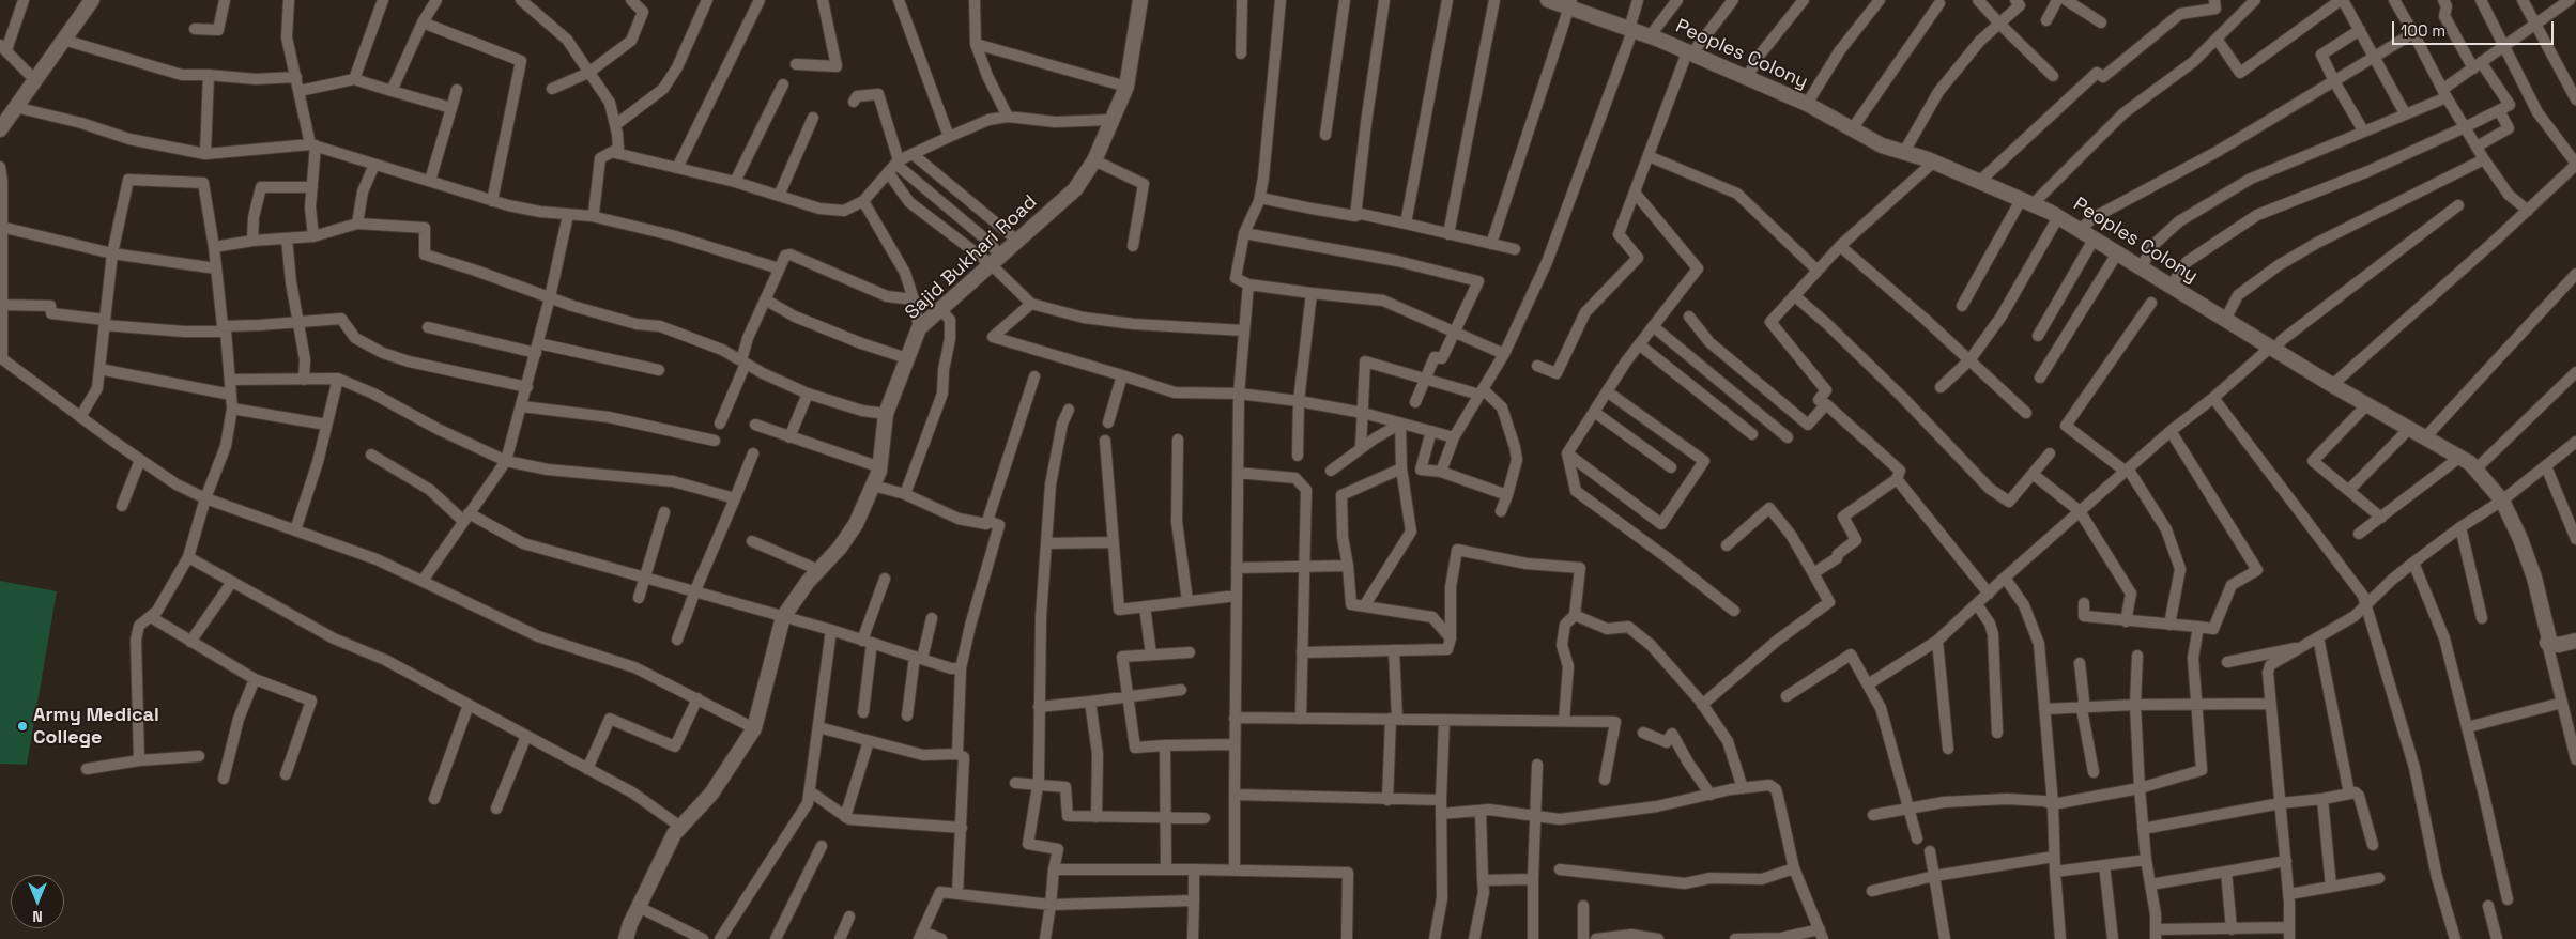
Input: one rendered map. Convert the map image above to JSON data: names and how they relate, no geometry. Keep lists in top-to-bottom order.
{
  "streets": {
    "street": ["Peoples Colony", "Sajid Bukhari Road"]
  },
  "places": ["Army Medical College"],
  "scale_bar": "100 m",
  "north": "bottom"
}
